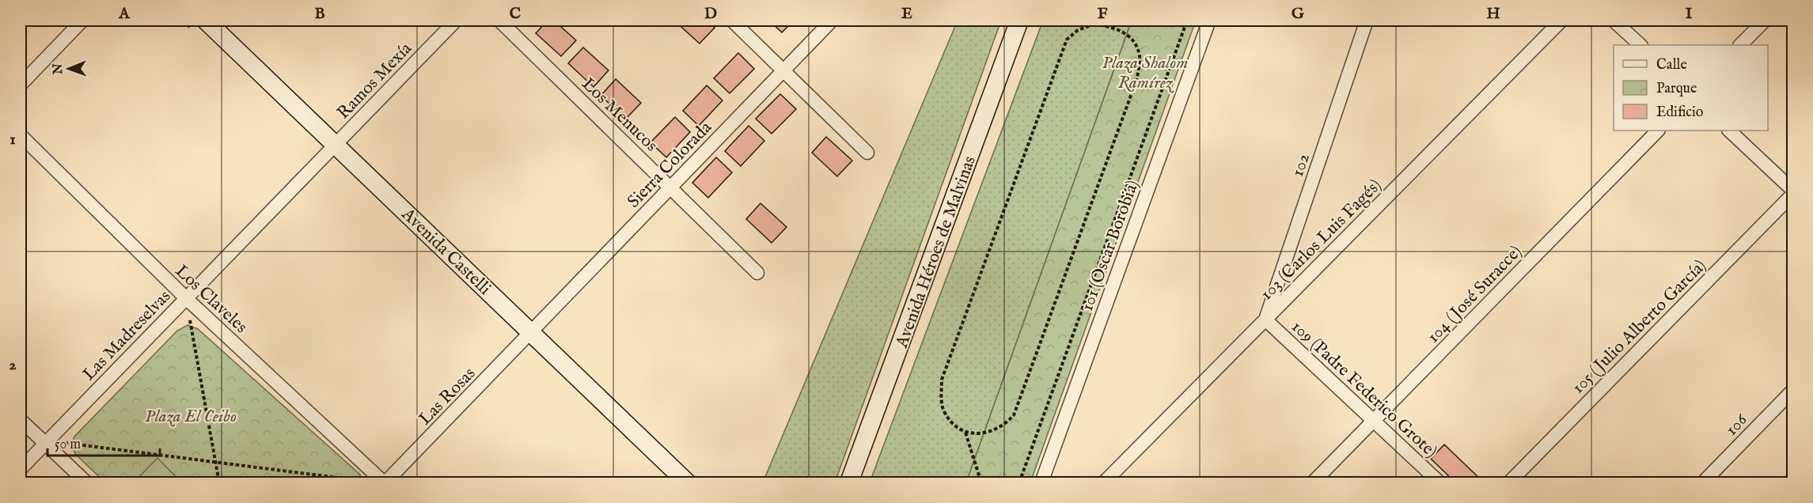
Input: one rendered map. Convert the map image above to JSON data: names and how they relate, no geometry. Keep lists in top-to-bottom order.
{
  "streets": {
    "main road": ["Avenida Castelli", "Avenida Héroes de Malvinas"],
    "street": [
      "Ramos Mexía",
      "Los Menucos",
      "Sierra Colorada",
      "102",
      "103 (Carlos Luis Fagés)",
      "101 (Oscar Borobia)",
      "104 (José Suracce)",
      "Los Claveles",
      "105 (Julio Alberto García)",
      "Las Madreselvas",
      "109 (Padre Federico Grote)",
      "Las Rosas",
      "106"
    ]
  },
  "crossings": [
    ["Ramos Mexía", "Avenida Castelli"],
    ["Ramos Mexía", "Las Madreselvas"],
    ["Los Menucos", "Sierra Colorada"],
    ["Sierra Colorada", "Avenida Castelli"],
    ["Sierra Colorada", "Las Rosas"],
    ["102", "103 (Carlos Luis Fagés)"],
    ["102", "109 (Padre Federico Grote)"],
    ["103 (Carlos Luis Fagés)", "109 (Padre Federico Grote)"],
    ["Avenida Castelli", "Las Madreselvas"],
    ["Avenida Castelli", "Las Rosas"],
    ["104 (José Suracce)", "109 (Padre Federico Grote)"],
    ["Los Claveles", "Las Madreselvas"],
    ["Los Claveles", "Las Rosas"]
  ],
  "parks": ["Plaza Shalom Ramírez", "Plaza El Ceibo"],
  "legend": ["Calle", "Parque", "Edificio"],
  "scale_bar": "50 m",
  "north": "left",
  "grid": {
    "columns": [
      "A",
      "B",
      "C",
      "D",
      "E",
      "F",
      "G",
      "H",
      "I"
    ],
    "rows": ["1", "2"]
  }
}
